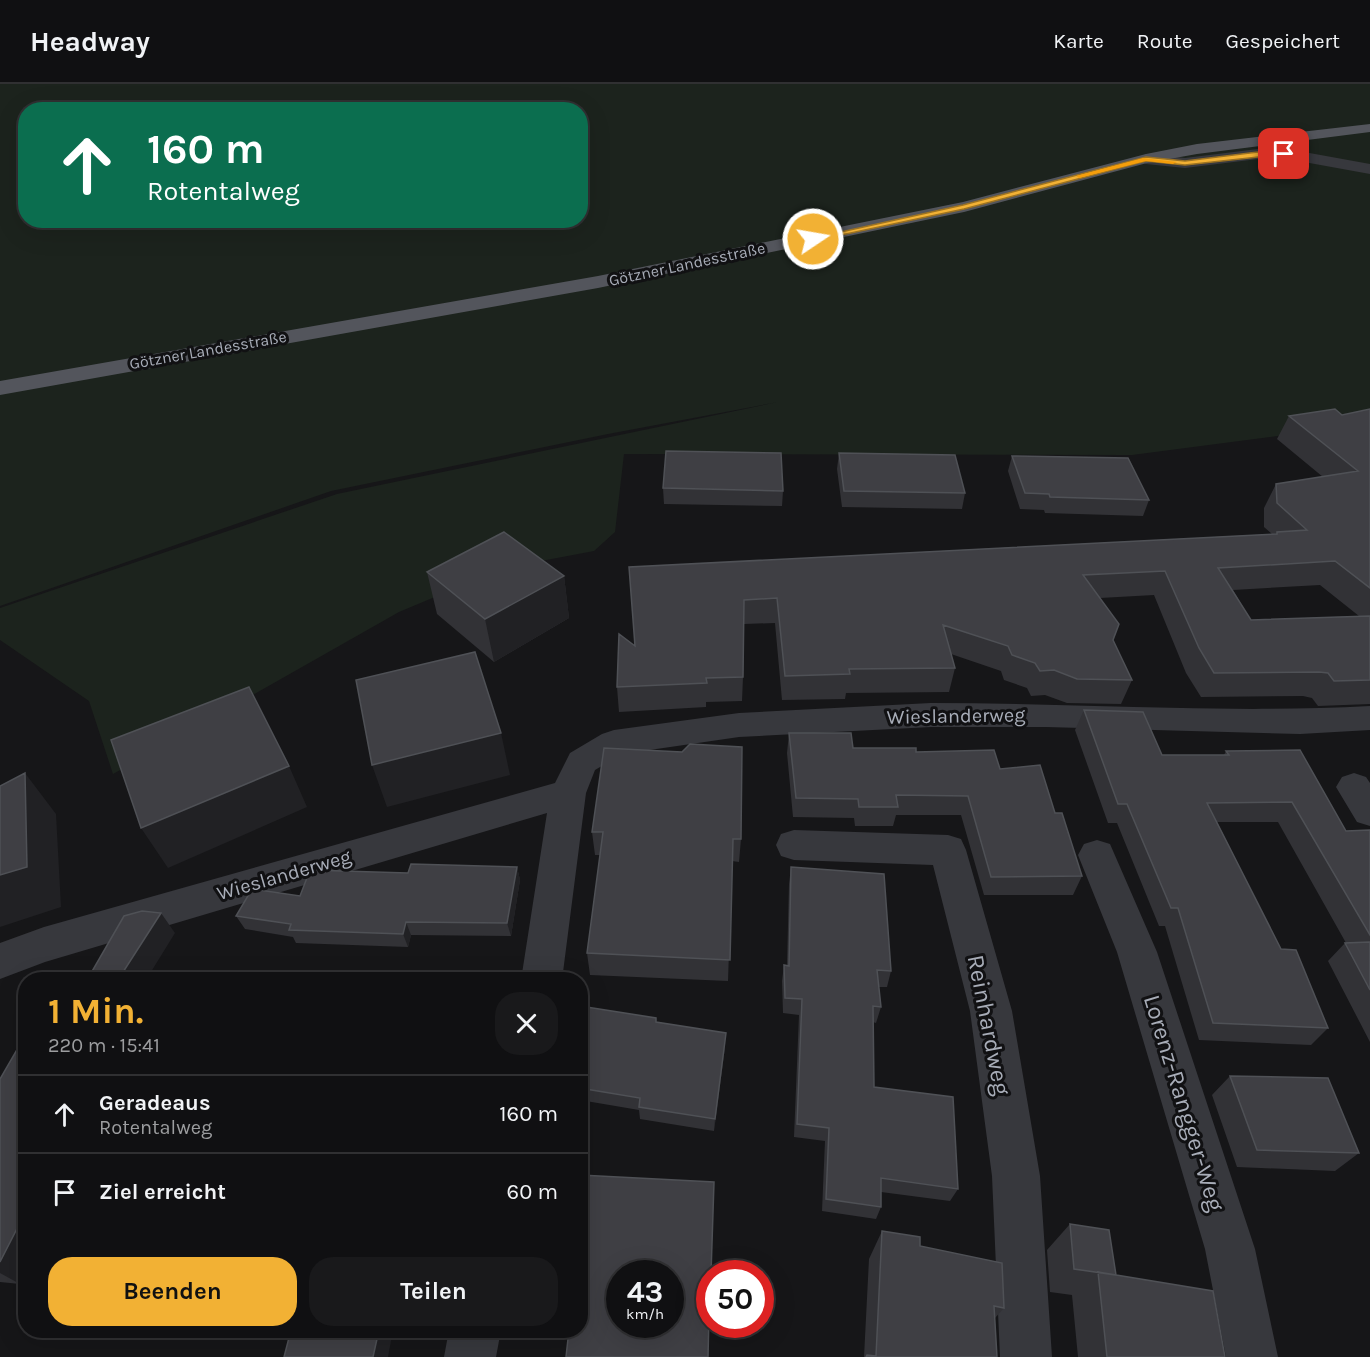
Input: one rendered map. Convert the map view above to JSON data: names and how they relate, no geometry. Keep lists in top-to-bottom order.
{
  "streets": {
    "main road": ["Götzner Landesstraße"],
    "street": ["Wieslanderweg", "Reinhardweg", "Lorenz-Rangger-Weg"]
  },
  "page": {
    "header": "Headway",
    "nav": ["Karte", "Route", "Gespeichert"],
    "turn": ["160 m", "Rotentalweg"],
    "heading": ["1 Min.", "220 m · 15:41"],
    "list": [
      {
        "name": "Geradeaus",
        "note": "Rotentalweg",
        "value": "160 m"
      },
      {
        "name": "Ziel erreicht",
        "value": "60 m"
      }
    ],
    "buttons": ["Beenden", "Teilen"],
    "speed": "43 km/h",
    "limit": "50"
  }
}
